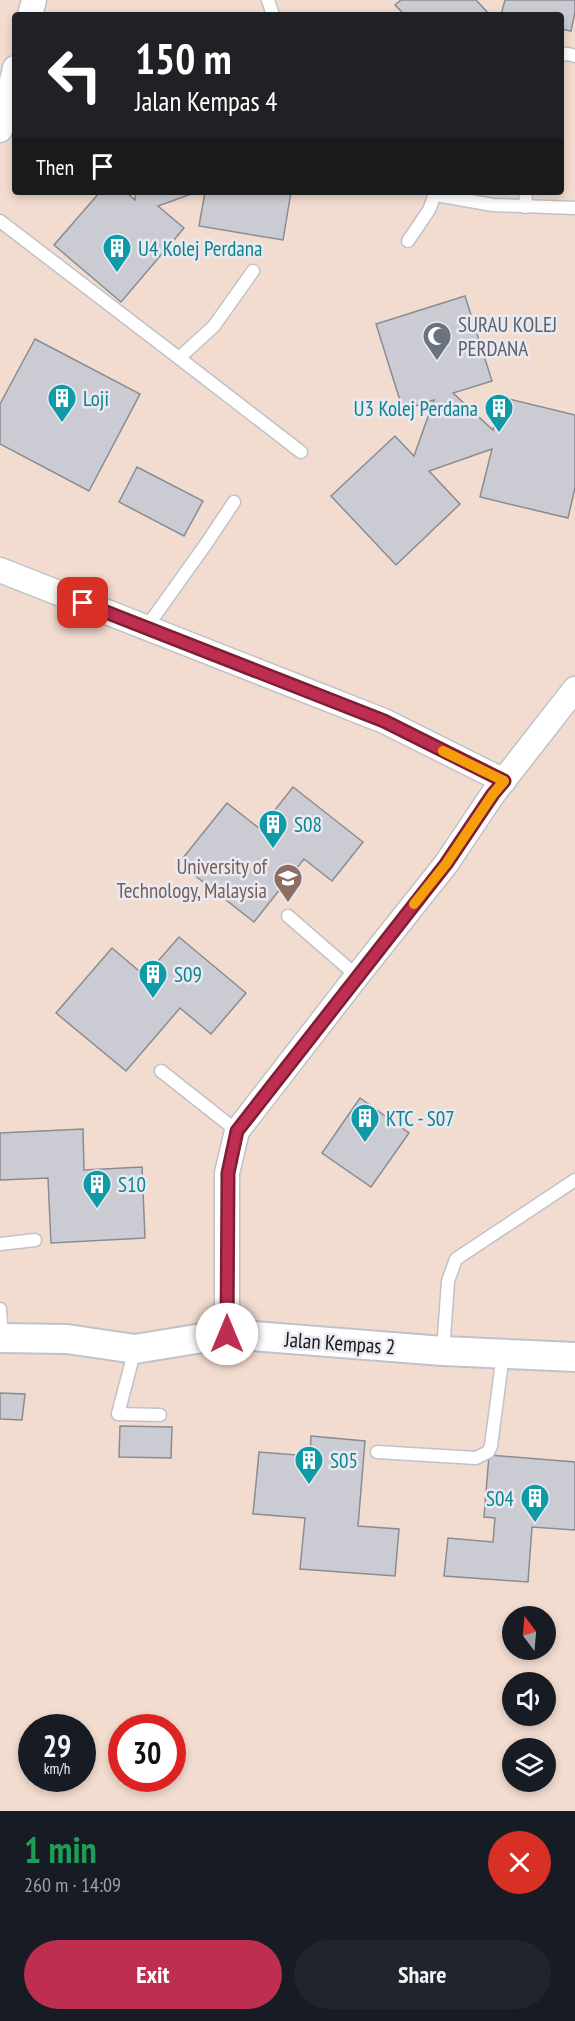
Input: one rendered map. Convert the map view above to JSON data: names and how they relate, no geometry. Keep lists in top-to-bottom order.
{
  "streets": {
    "street": ["Jalan Kempas 2"]
  },
  "places": {
    "building": [
      "U4 Kolej Perdana",
      "Loji",
      "U3 Kolej Perdana",
      "S08",
      "S09",
      "KTC - S07",
      "S10",
      "S05",
      "S04"
    ],
    "mosque": ["SURAU KOLEJ PERDANA"],
    "school or university": ["University of Technology, Malaysia"]
  },
  "north": "top",
  "page": {
    "turn": ["150 m", "Jalan Kempas 4"],
    "then": "Then",
    "speed": "29 km/h",
    "limit": "30",
    "heading": ["1 min", "260 m · 14:09"],
    "buttons": ["Exit", "Share"]
  }
}
